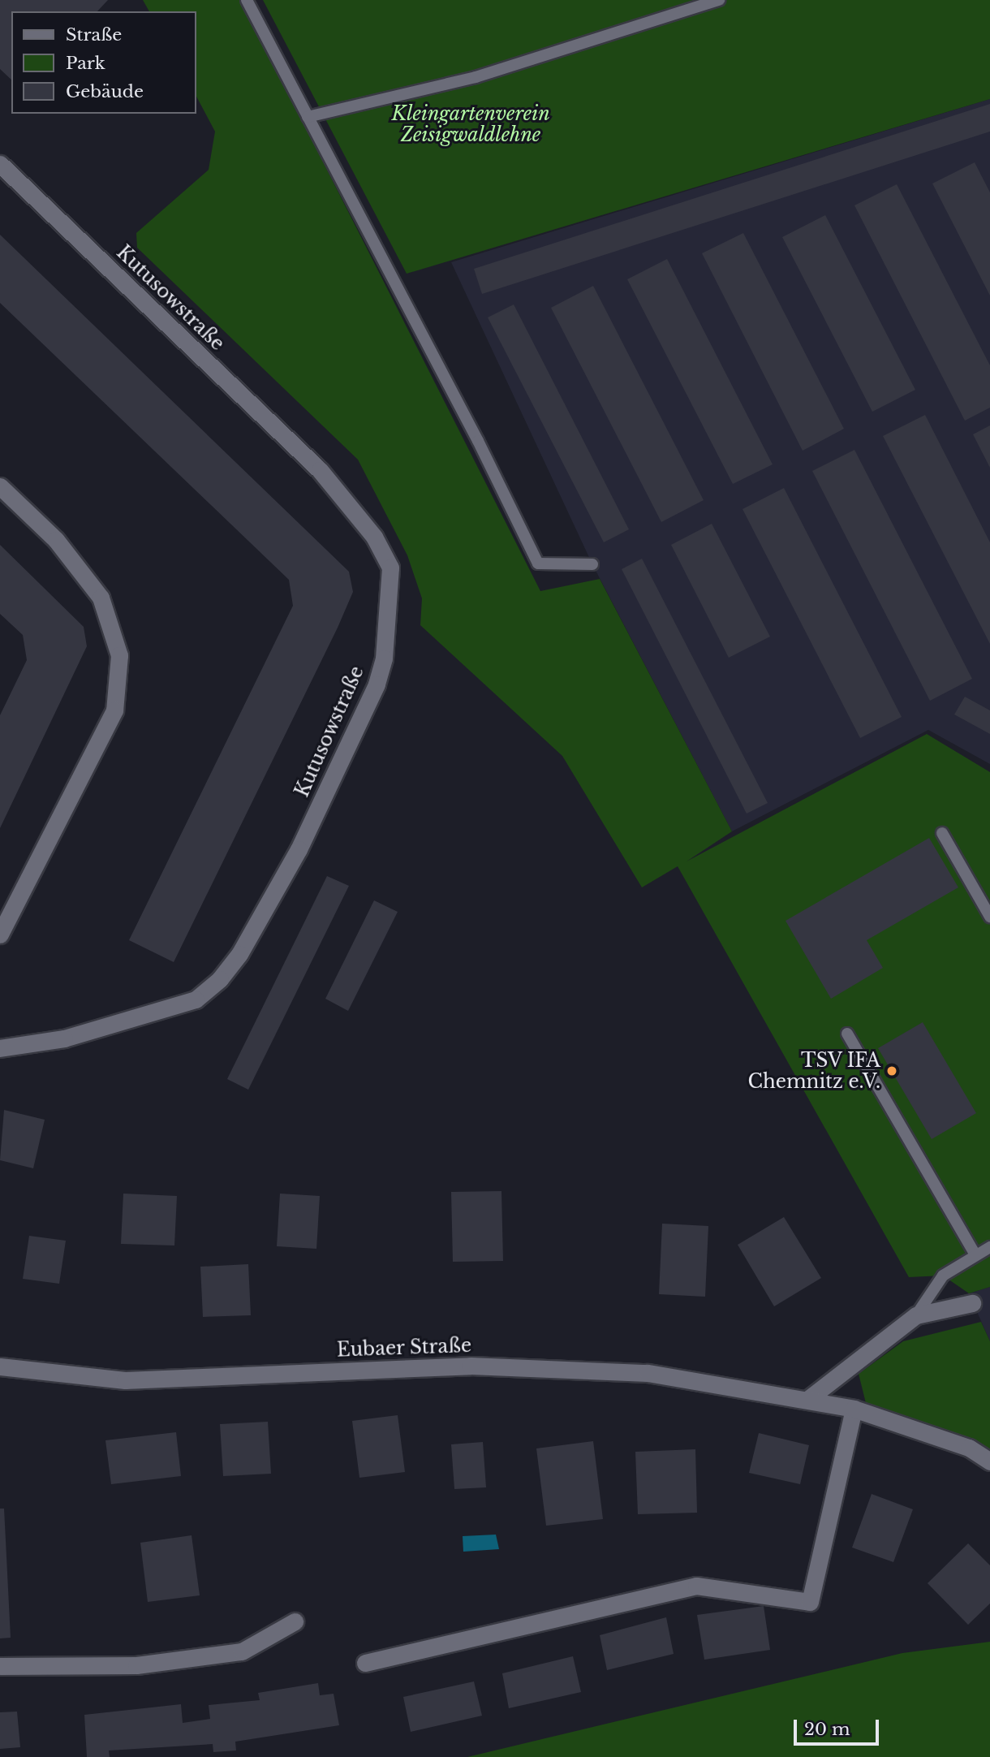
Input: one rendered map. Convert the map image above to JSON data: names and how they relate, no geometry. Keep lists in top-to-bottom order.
{
  "streets": {
    "street": ["Kutusowstraße", "Eubaer Straße"]
  },
  "parks": ["Kleingartenverein Zeisigwaldlehne"],
  "places": ["TSV IFA Chemnitz e.V."],
  "legend": ["Straße", "Park", "Gebäude"],
  "scale_bar": "20 m"
}
